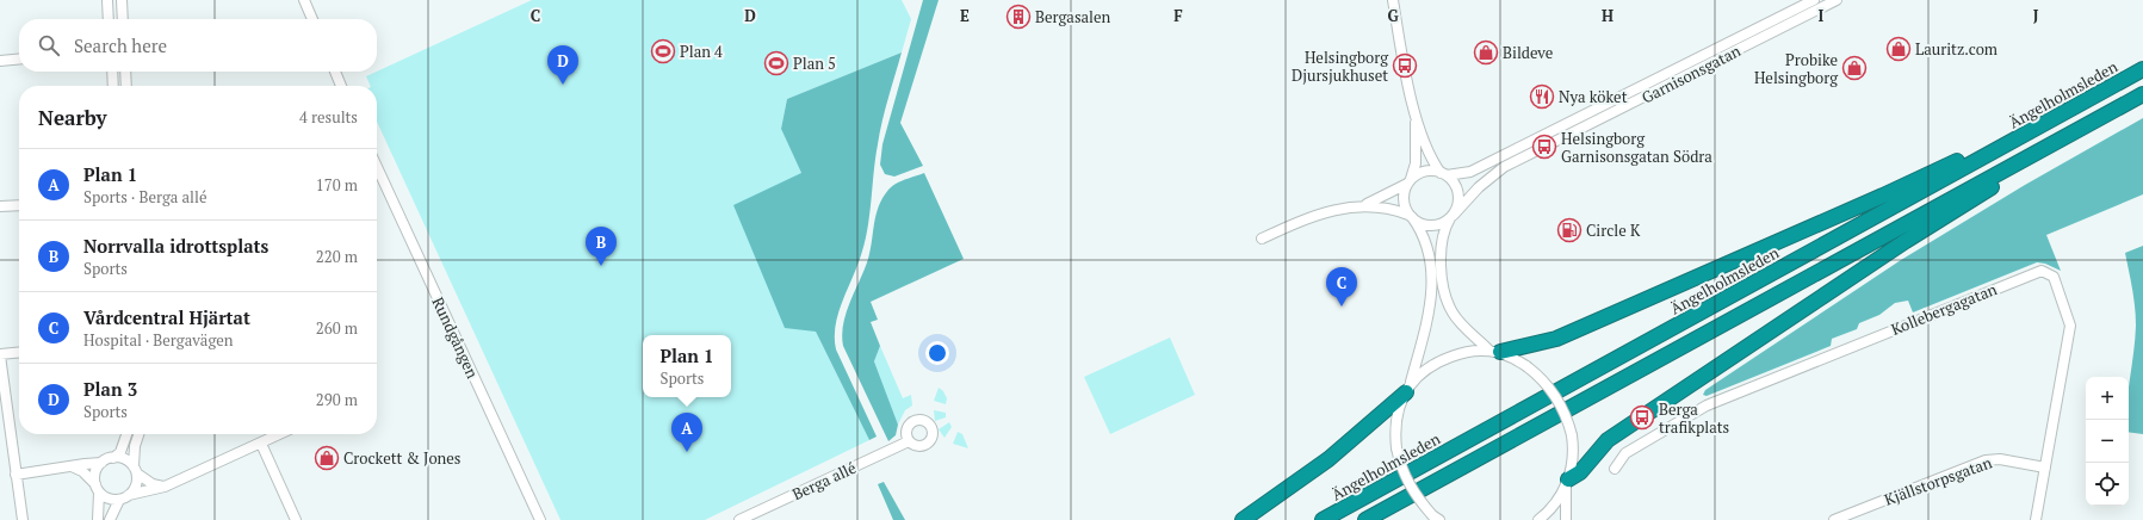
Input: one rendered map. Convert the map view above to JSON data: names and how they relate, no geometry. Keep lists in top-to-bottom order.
{
  "streets": {
    "highway": ["Ängelholmsleden"],
    "street": [
      "Garnisonsgatan",
      "Kollebergagatan",
      "Rundgången",
      "Berga allé",
      "Kjällstorpsgatan"
    ]
  },
  "crossings": [
    ["Kollebergagatan", "Kjällstorpsgatan"]
  ],
  "places": {
    "building": ["Bergasalen"],
    "shop": [
      "Lauritz.com",
      "Bildeve",
      "Probike Helsingborg",
      "Crockett & Jones"
    ],
    "sports": ["Plan 4", "Plan 5"],
    "bus stop": ["Helsingborg Djursjukhuset", "Helsingborg Garnisonsgatan Södra", "Berga trafikplats"],
    "restaurant": ["Nya köket"],
    "fuel station": ["Circle K"]
  },
  "page": {
    "search": "Search here",
    "pins": [
      "D",
      "B",
      "C",
      "A"
    ],
    "heading": ["Nearby", "4 results"],
    "list": [
      {
        "mark": "A",
        "name": "Plan 1",
        "note": "Sports · Berga allé",
        "value": "170 m"
      },
      {
        "mark": "B",
        "name": "Norrvalla idrottsplats",
        "note": "Sports",
        "value": "220 m"
      },
      {
        "mark": "C",
        "name": "Vårdcentral Hjärtat",
        "note": "Hospital · Bergavägen",
        "value": "260 m"
      },
      {
        "mark": "D",
        "name": "Plan 3",
        "note": "Sports",
        "value": "290 m"
      }
    ],
    "popup": ["Plan 1", "Sports"],
    "map_buttons": ["+", "−"]
  },
  "grid": {
    "columns": [
      "C",
      "D",
      "E",
      "F",
      "G",
      "H",
      "I",
      "J"
    ]
  }
}
